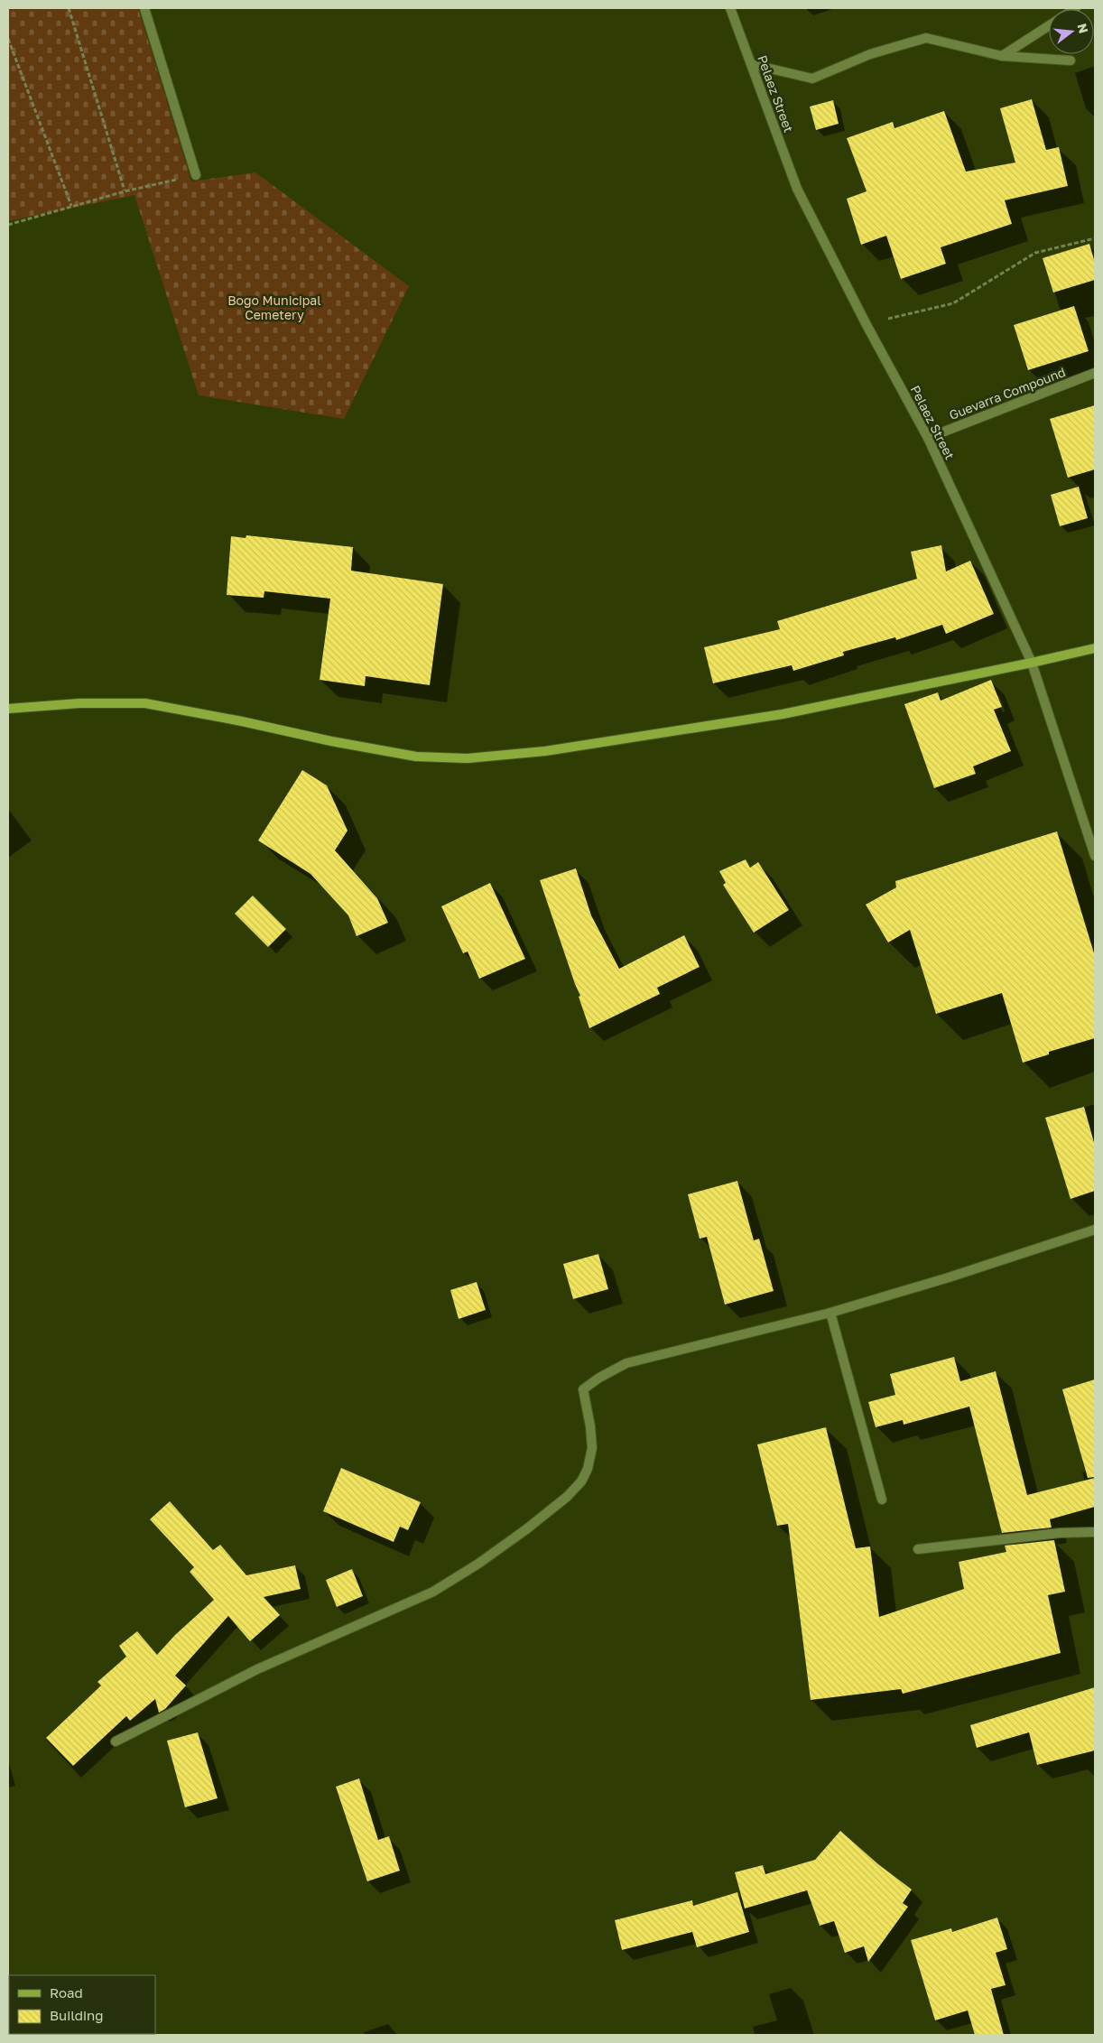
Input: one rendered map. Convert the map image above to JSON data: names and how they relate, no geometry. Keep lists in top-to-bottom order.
{
  "streets": {
    "street": ["Pelaez Street", "Guevarra Compound"]
  },
  "crossings": [
    ["Pelaez Street", "Guevarra Compound"]
  ],
  "parks": ["Bogo Municipal Cemetery"],
  "legend": ["Road", "Building"],
  "north": "right"
}
